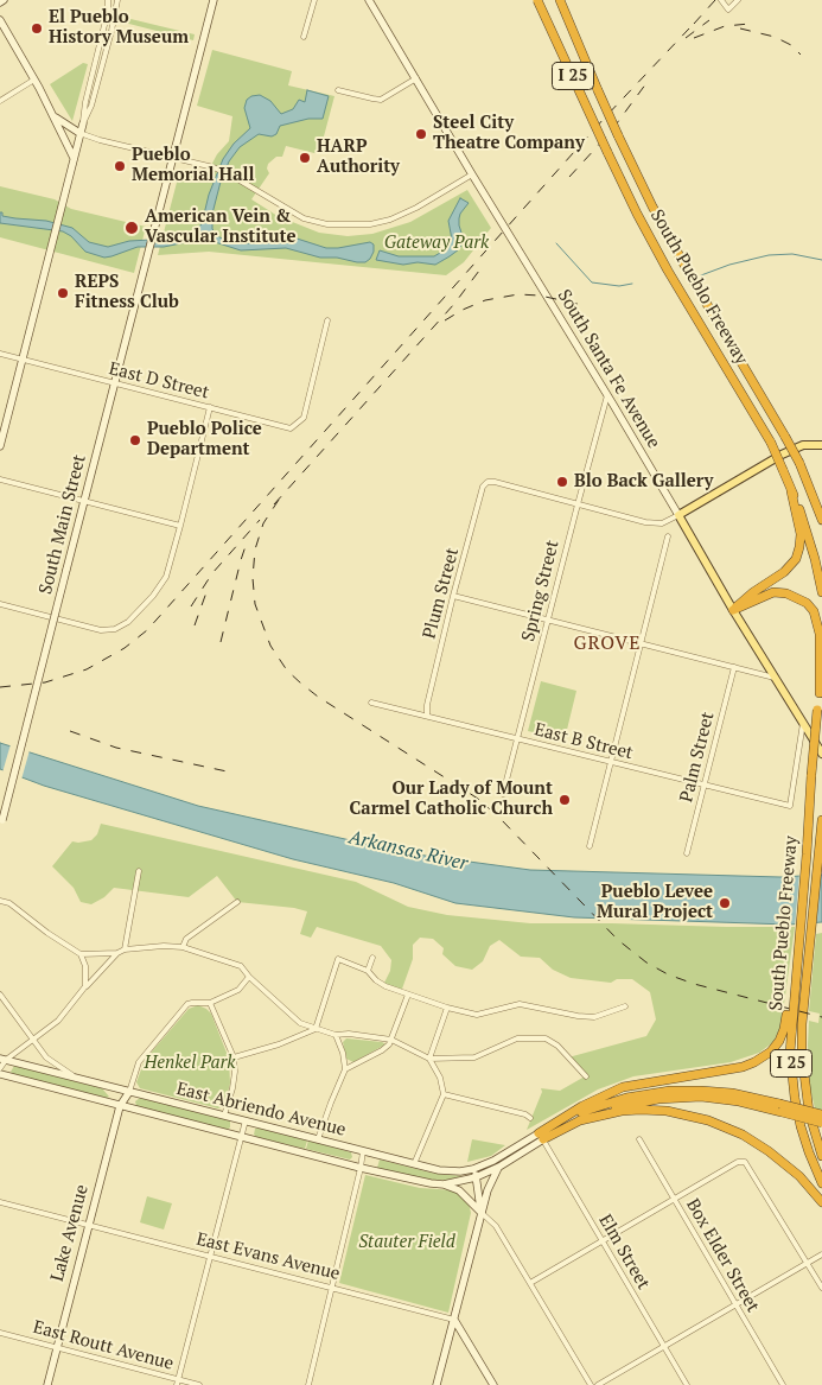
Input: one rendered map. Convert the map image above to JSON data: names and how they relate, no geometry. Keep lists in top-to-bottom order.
{
  "streets": {
    "highway": ["I 25", "South Pueblo Freeway"],
    "main road": ["South Santa Fe Avenue"],
    "street": [
      "East D Street",
      "South Main Street",
      "Spring Street",
      "Plum Street",
      "East B Street",
      "Palm Street",
      "East Abriendo Avenue",
      "Lake Avenue",
      "Elm Street",
      "Box Elder Street",
      "East Evans Avenue",
      "East Routt Avenue"
    ]
  },
  "crossings": [
    ["South Santa Fe Avenue", "Spring Street"],
    ["South Santa Fe Avenue", "East B Street"],
    ["East D Street", "South Main Street"],
    ["Spring Street", "Plum Street"],
    ["Spring Street", "East B Street"],
    ["Plum Street", "East B Street"],
    ["East B Street", "Palm Street"],
    ["East Abriendo Avenue", "Lake Avenue"],
    ["East Abriendo Avenue", "Elm Street"],
    ["Lake Avenue", "East Evans Avenue"],
    ["Lake Avenue", "East Routt Avenue"]
  ],
  "districts": ["GROVE"],
  "water": ["Arkansas River"],
  "parks": ["Gateway Park", "Henkel Park", "Stauter Field"],
  "places": [
    "El Pueblo History Museum",
    "Steel City Theatre Company",
    "HARP Authority",
    "Pueblo Memorial Hall",
    "American Vein & Vascular Institute",
    "REPS Fitness Club",
    "Pueblo Police Department",
    "Blo Back Gallery",
    "Our Lady of Mount Carmel Catholic Church",
    "Pueblo Levee Mural Project"
  ]
}
